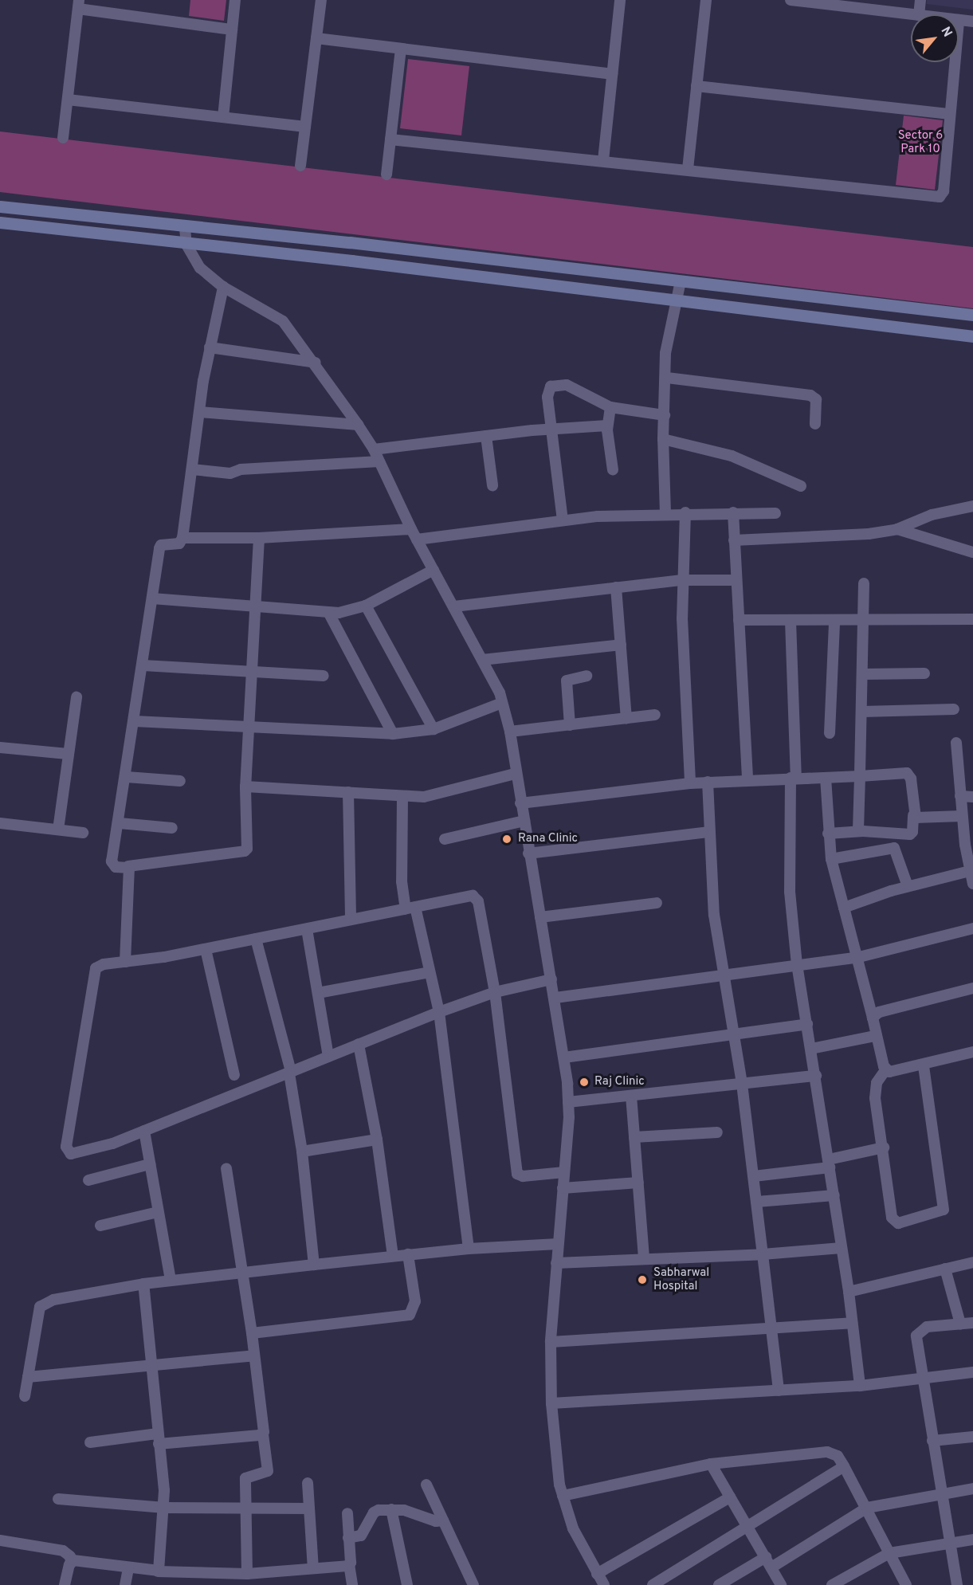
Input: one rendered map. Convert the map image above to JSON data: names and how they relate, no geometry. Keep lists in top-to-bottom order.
{
  "parks": ["Sector 6 Park 10"],
  "places": ["Rana Clinic", "Raj Clinic", "Sabharwal Hospital"],
  "north": "top right"
}
